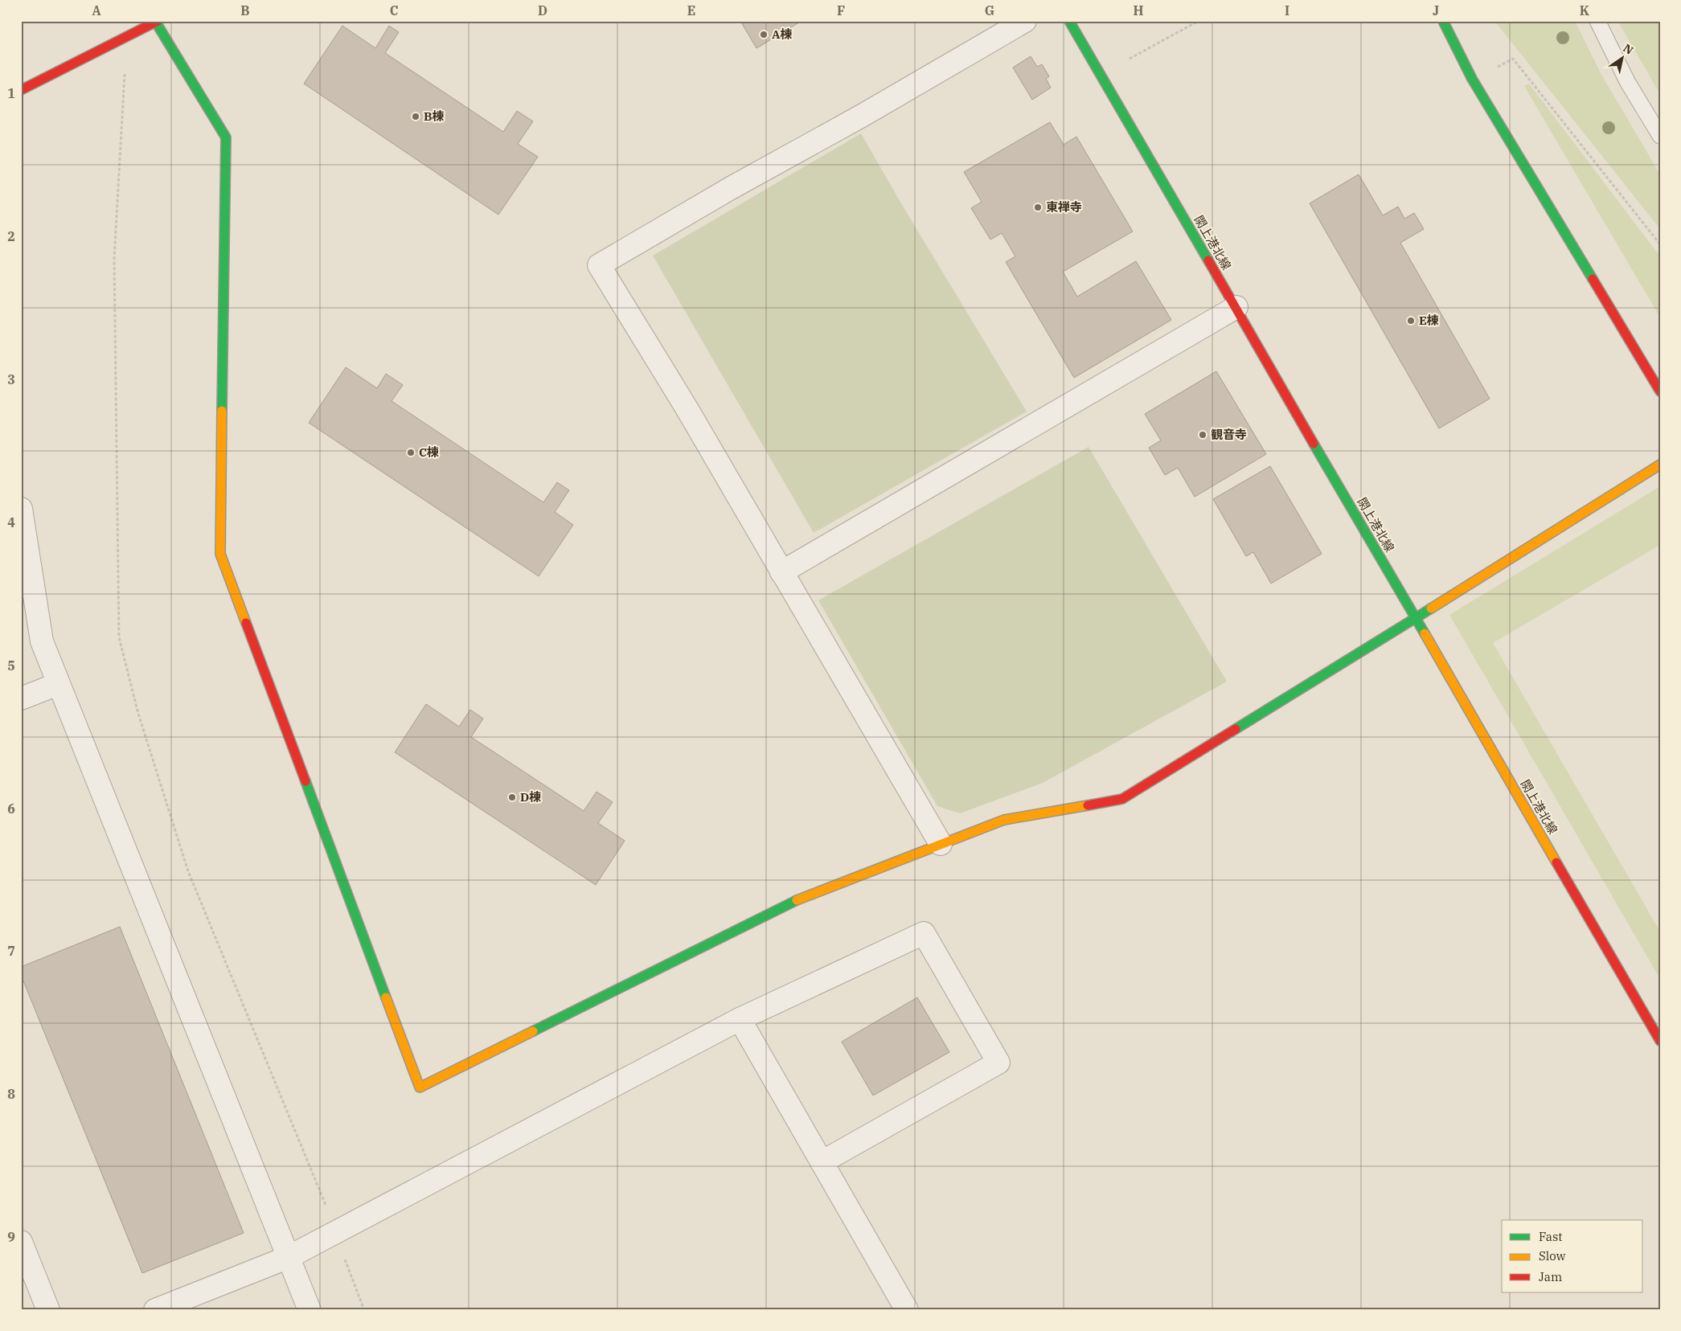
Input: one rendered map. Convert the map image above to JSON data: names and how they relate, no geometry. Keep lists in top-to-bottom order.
{
  "streets": {
    "street": ["閖上港北線"]
  },
  "places": [
    "A棟",
    "B棟",
    "東禅寺",
    "E棟",
    "観音寺",
    "C棟",
    "D棟"
  ],
  "legend": ["Fast", "Slow", "Jam"],
  "north": "top right",
  "grid": {
    "columns": [
      "A",
      "B",
      "C",
      "D",
      "E",
      "F",
      "G",
      "H",
      "I",
      "J",
      "K"
    ],
    "rows": [
      "1",
      "2",
      "3",
      "4",
      "5",
      "6",
      "7",
      "8",
      "9"
    ]
  }
}
